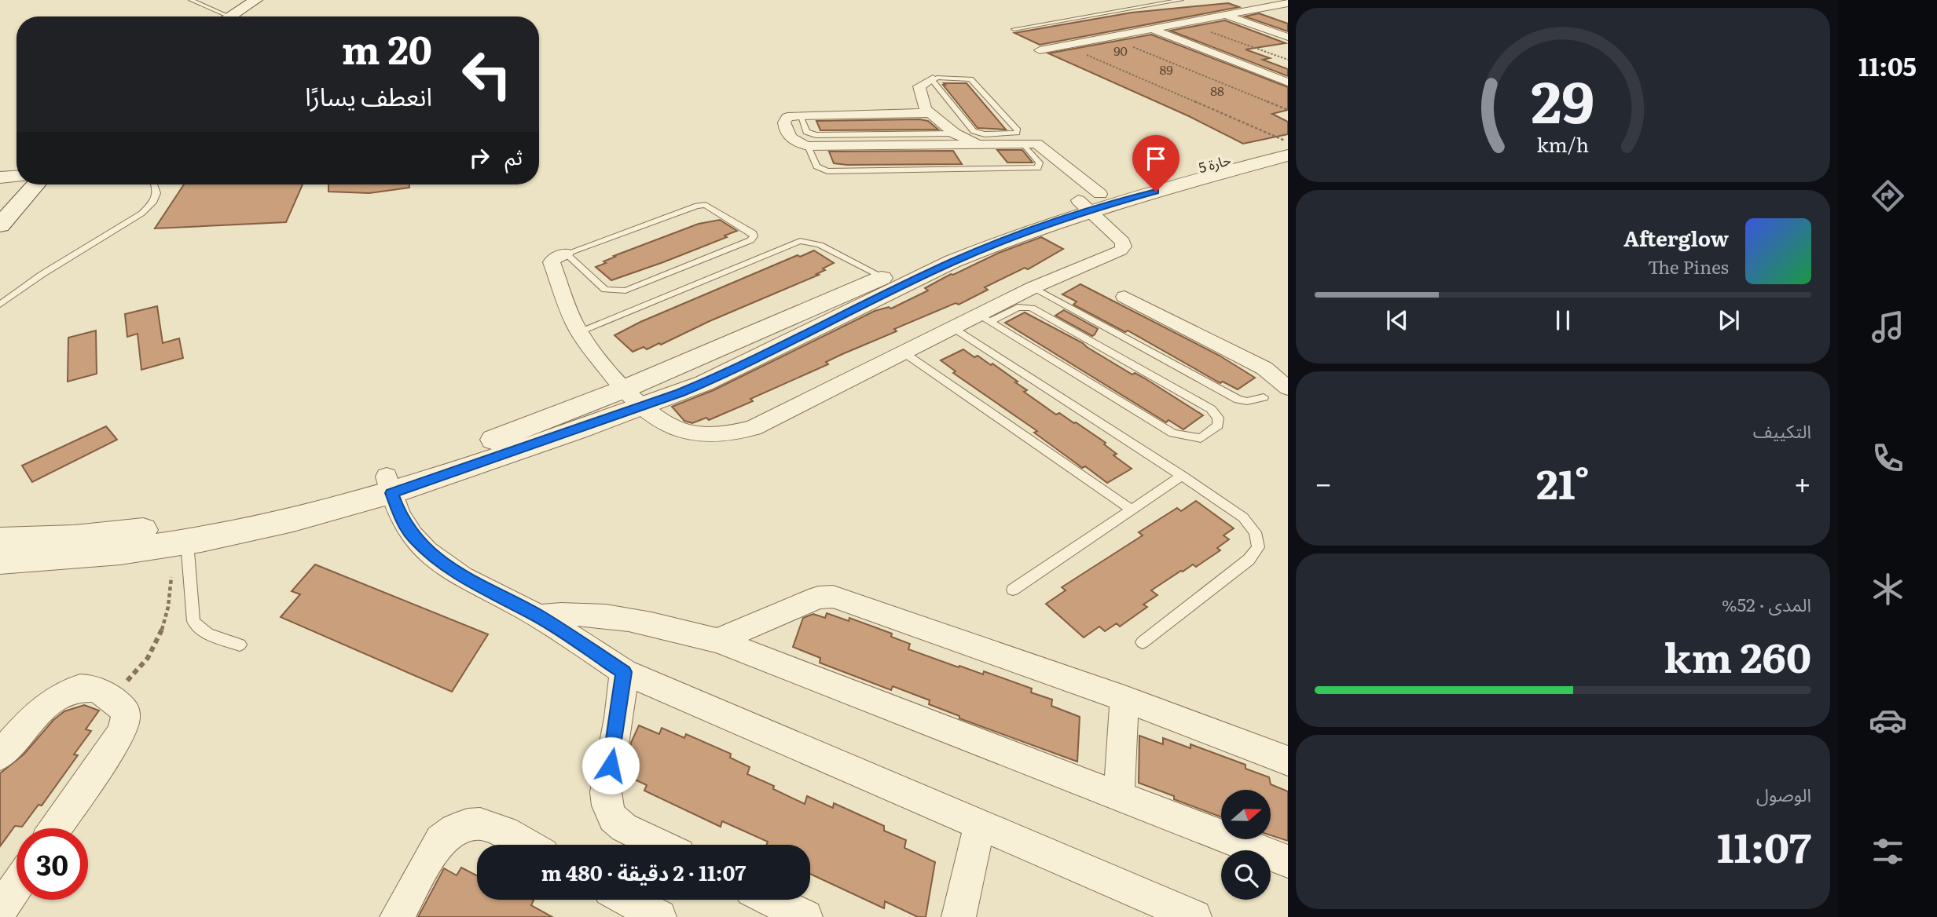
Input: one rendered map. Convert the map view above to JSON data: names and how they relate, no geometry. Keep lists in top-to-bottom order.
{
  "streets": {
    "street": ["حارة 5"]
  },
  "house_numbers": ["90", "89", "88"],
  "north": "right",
  "page": {
    "tabs": "11:05",
    "turn": ["20 m", "انعطف يسارًا"],
    "then": "ثم",
    "song": ["Afterglow", "The Pines"],
    "tile": [
      "التكييف",
      ["المدى · 52%", "260 km"],
      ["الوصول", "11:07"]
    ],
    "heat": ["−", "21°", "+"],
    "limit": "30",
    "trip": "11:07 · 2 دقيقة · 480 m",
    "gauge": ["29", "km/h"]
  }
}
